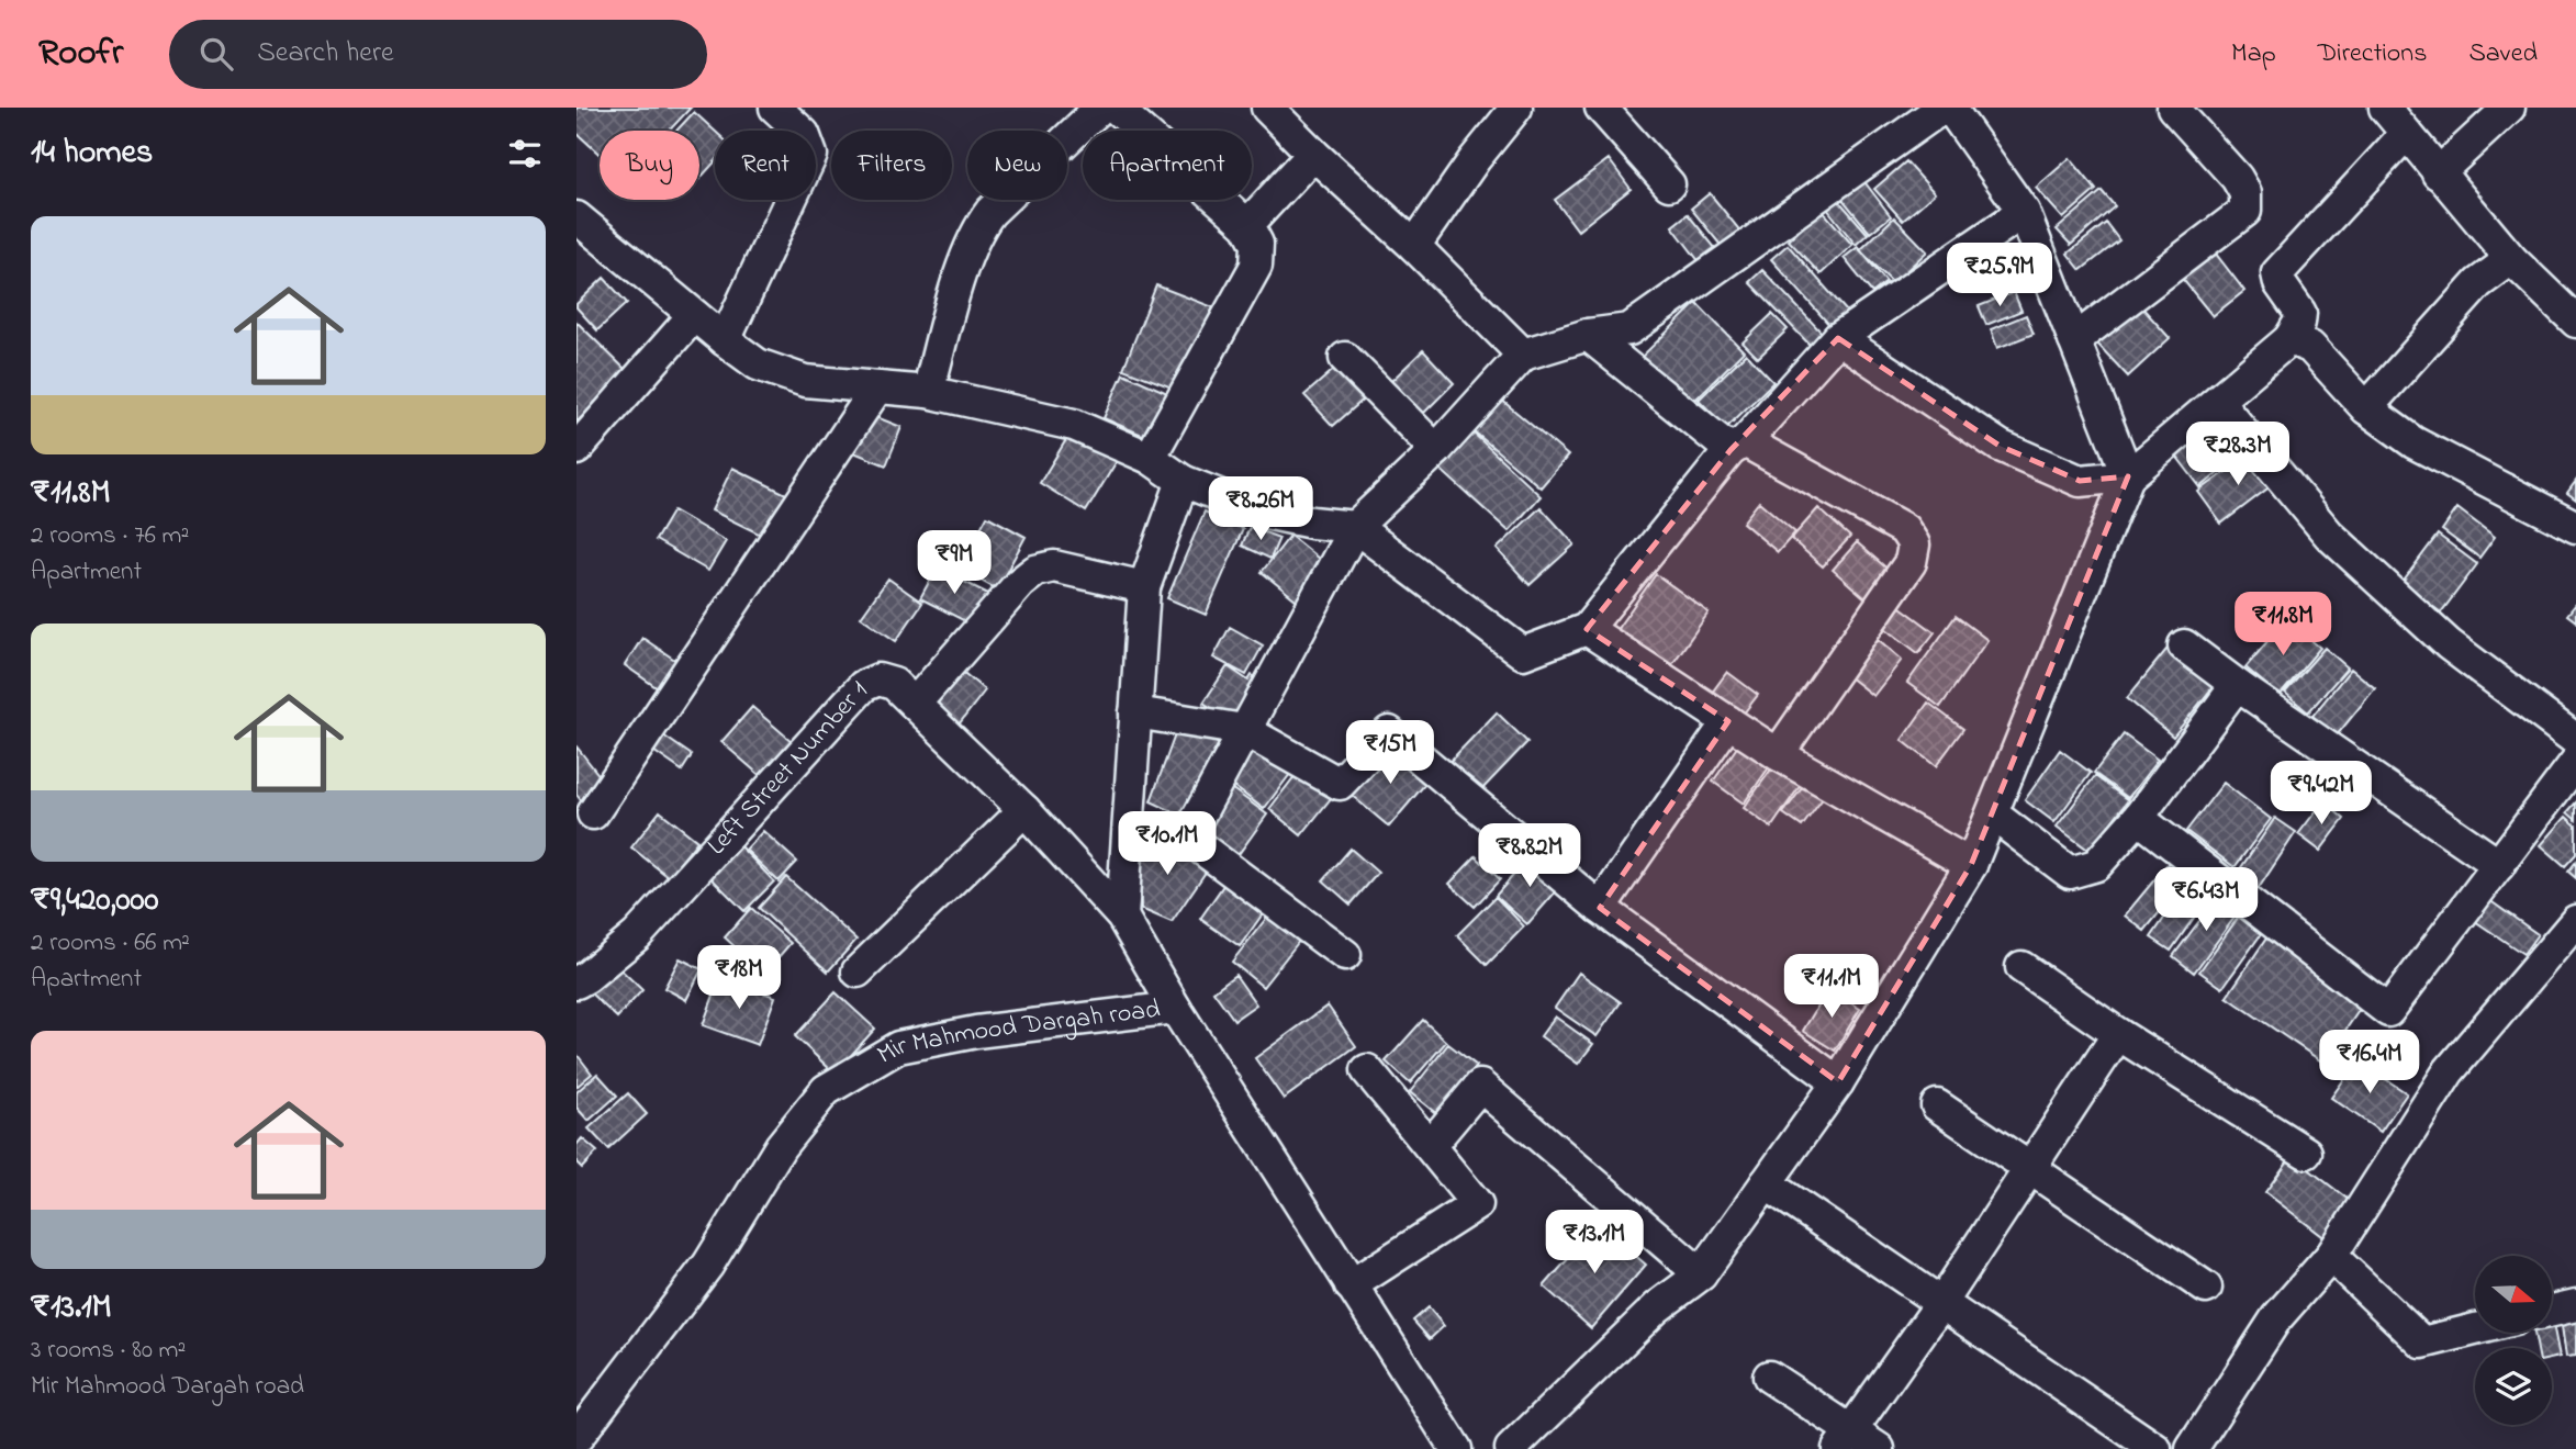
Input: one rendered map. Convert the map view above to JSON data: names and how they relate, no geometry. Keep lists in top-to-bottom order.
{
  "streets": {
    "street": ["Left Street Number 1", "Mir Mahmood Dargah road"]
  },
  "crossings": [
    ["Left Street Number 1", "Mir Mahmood Dargah road"]
  ],
  "north": "right",
  "page": {
    "header": "Roofr",
    "search": "Search here",
    "nav": ["Map", "Directions", "Saved"],
    "heading": "14 homes",
    "chip": [
      "Buy",
      "Rent",
      "Filters",
      "New",
      "Apartment"
    ],
    "list": [
      {
        "name": "₹11.8M",
        "note": "2 rooms · 76 m² · Apartment"
      },
      {
        "name": "₹9,420,000",
        "note": "2 rooms · 66 m² · Apartment"
      },
      {
        "name": "₹13.1M",
        "note": "3 rooms · 80 m² · Mir Mahmood Dargah road"
      }
    ],
    "price": [
      "₹25.9M",
      "₹28.3M",
      "₹8.26M",
      "₹9M",
      "₹11.8M",
      "₹15M",
      "₹9.42M",
      "₹10.1M",
      "₹8.82M",
      "₹6.43M",
      "₹18M",
      "₹11.1M",
      "₹16.4M",
      "₹13.1M"
    ]
  }
}
